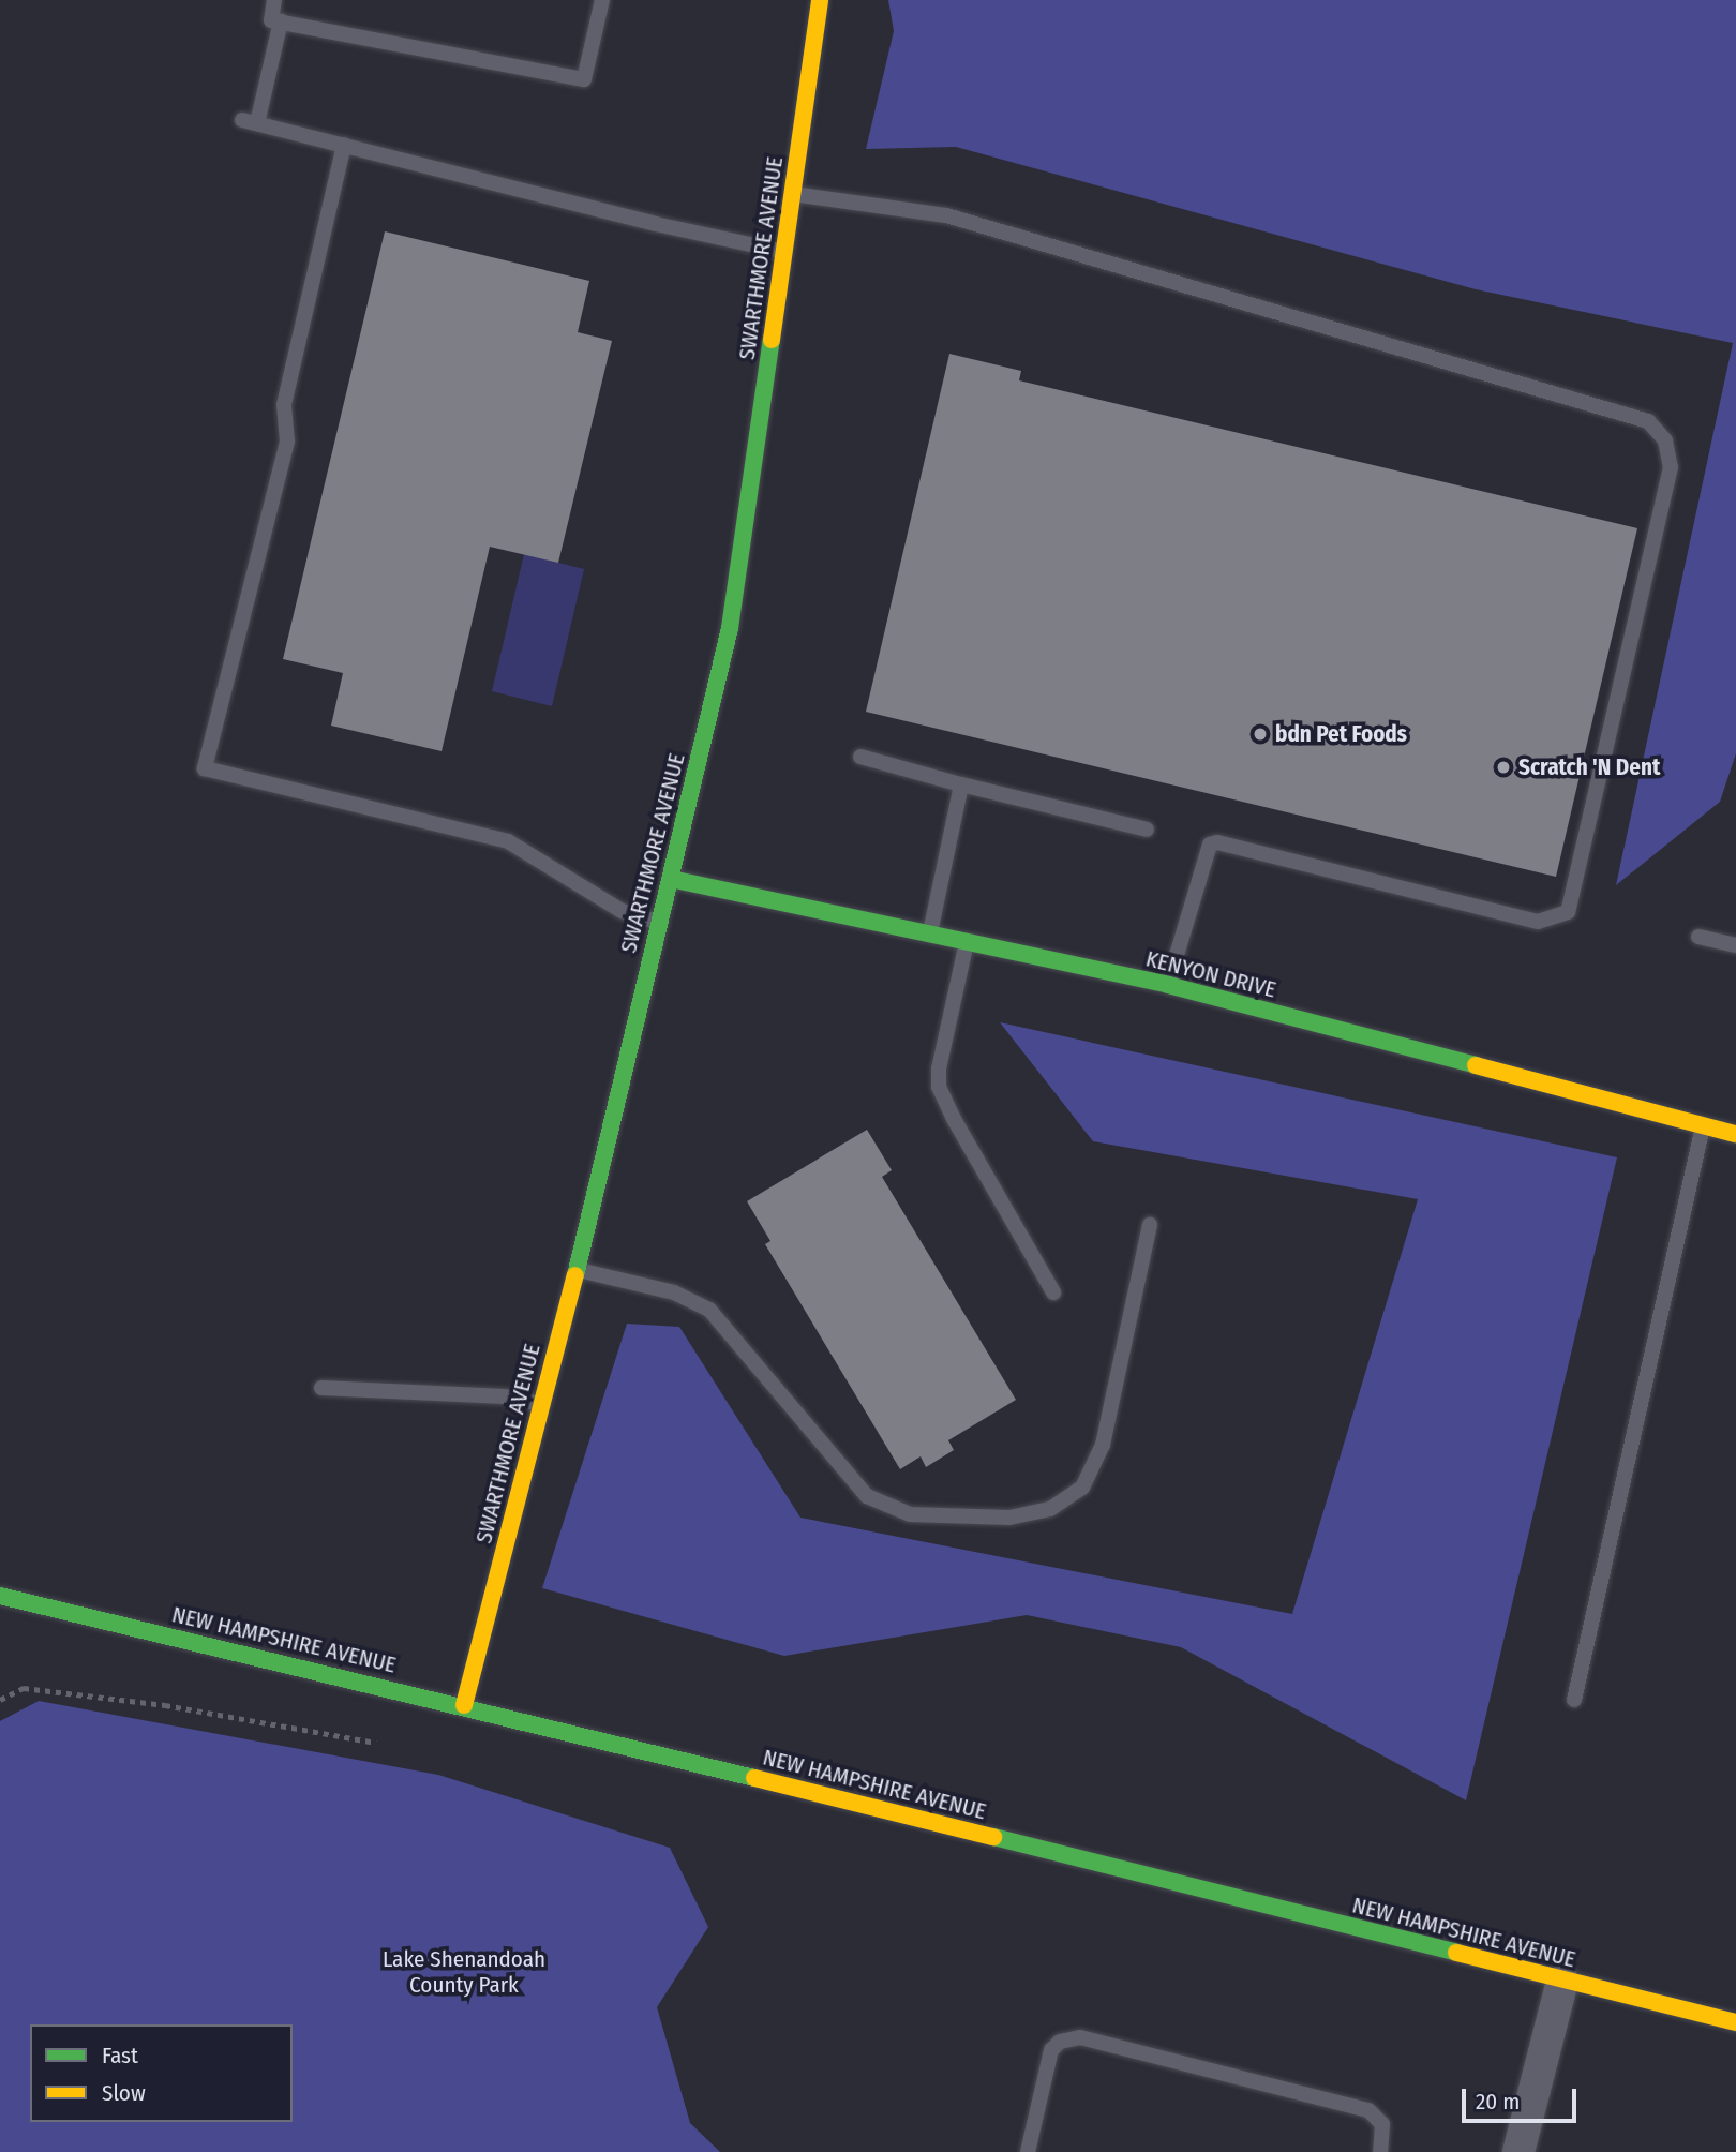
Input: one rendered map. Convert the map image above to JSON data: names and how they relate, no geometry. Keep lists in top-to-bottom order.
{
  "streets": {
    "street": ["SWARTHMORE AVENUE", "KENYON DRIVE", "NEW HAMPSHIRE AVENUE"]
  },
  "crossings": [
    ["SWARTHMORE AVENUE", "KENYON DRIVE"],
    ["SWARTHMORE AVENUE", "NEW HAMPSHIRE AVENUE"]
  ],
  "parks": ["Lake Shenandoah County Park"],
  "places": ["bdn Pet Foods", "Scratch 'N Dent"],
  "legend": ["Fast", "Slow"],
  "scale_bar": "20 m"
}
